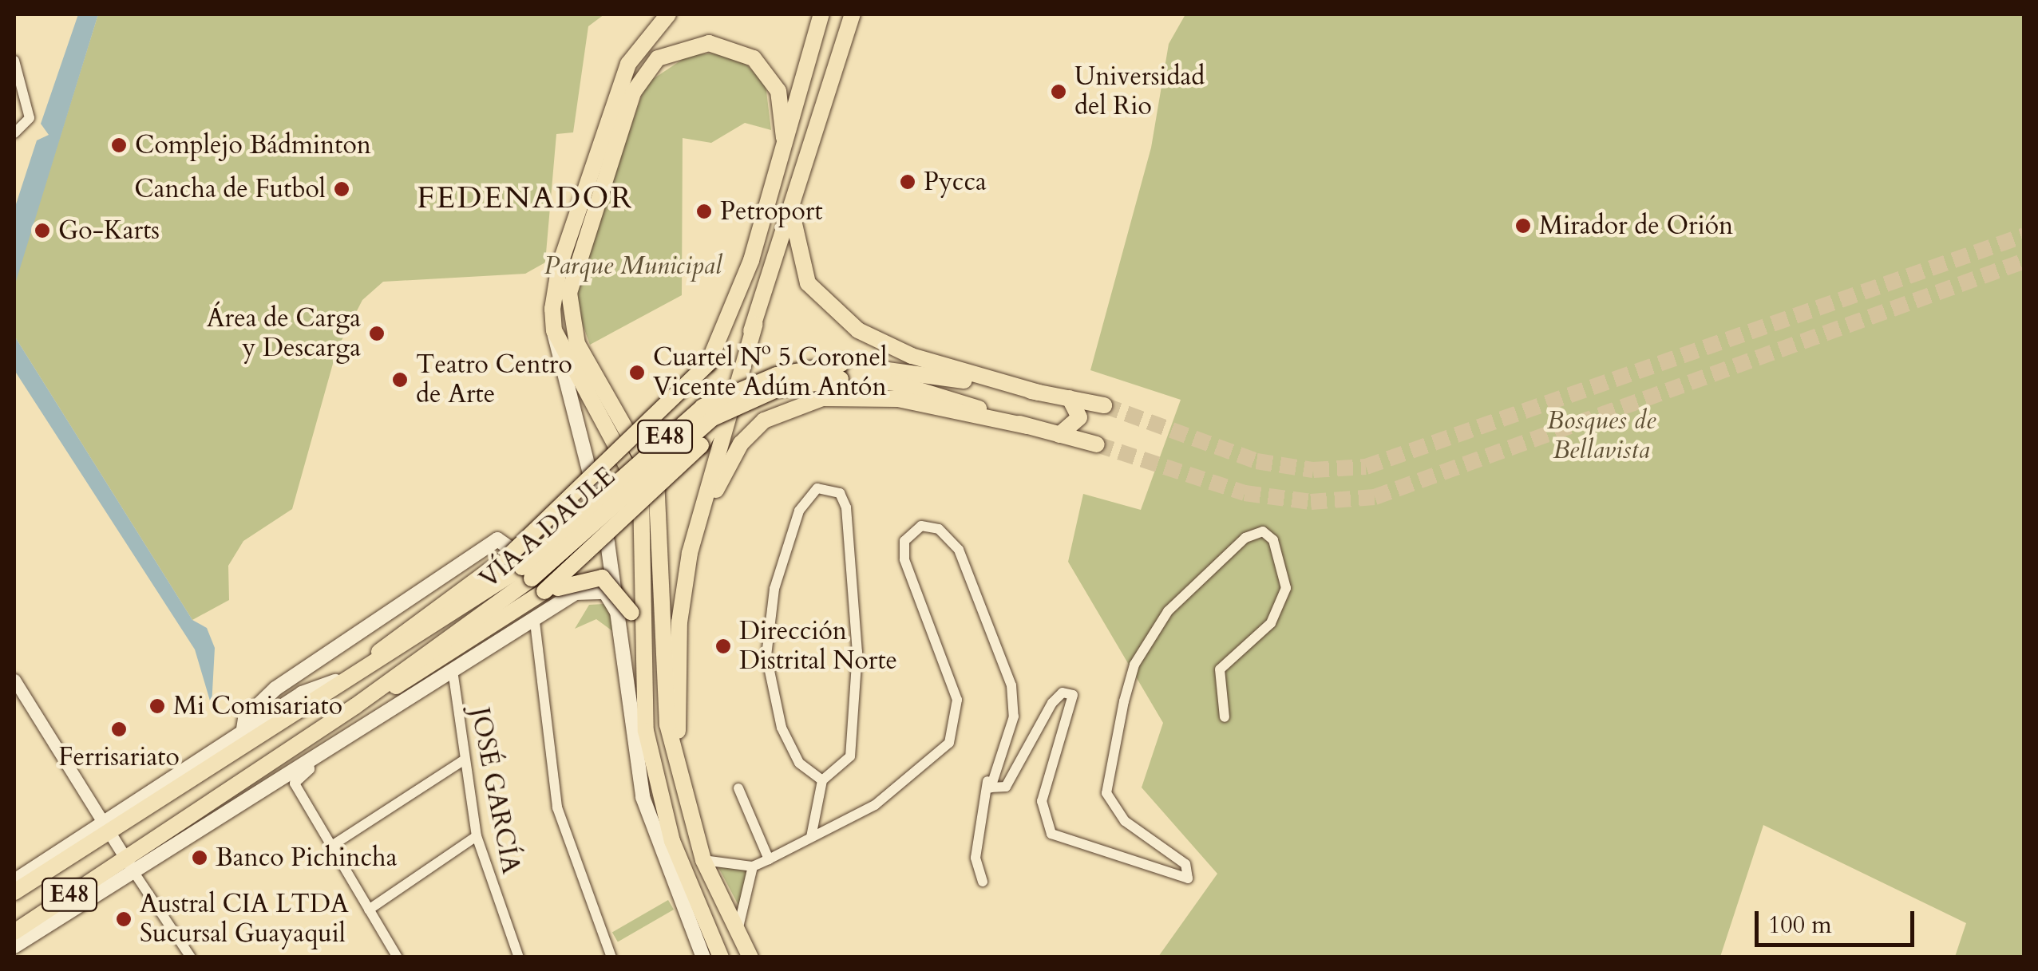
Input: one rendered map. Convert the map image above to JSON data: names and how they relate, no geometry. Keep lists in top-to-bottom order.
{
  "streets": {
    "main road": ["E48", "VÍA A DAULE"],
    "street": ["JOSÉ GARCÍA"]
  },
  "crossings": [
    ["VÍA A DAULE", "JOSÉ GARCÍA"]
  ],
  "districts": ["FEDENADOR"],
  "parks": ["Parque Municipal", "Bosques de Bellavista"],
  "places": [
    "Universidad del Rio",
    "Complejo Bádminton",
    "Pycca",
    "Cancha de Futbol",
    "Petroport",
    "Mirador de Orión",
    "Go-Karts",
    "Área de Carga y Descarga",
    "Cuartel Nº 5 Coronel Vicente Adúm Antón",
    "Teatro Centro de Arte",
    "Dirección Distrital Norte",
    "Mi Comisariato",
    "Ferrisariato",
    "Banco Pichincha",
    "Austral CIA LTDA Sucursal Guayaquil"
  ],
  "scale_bar": "100 m"
}
